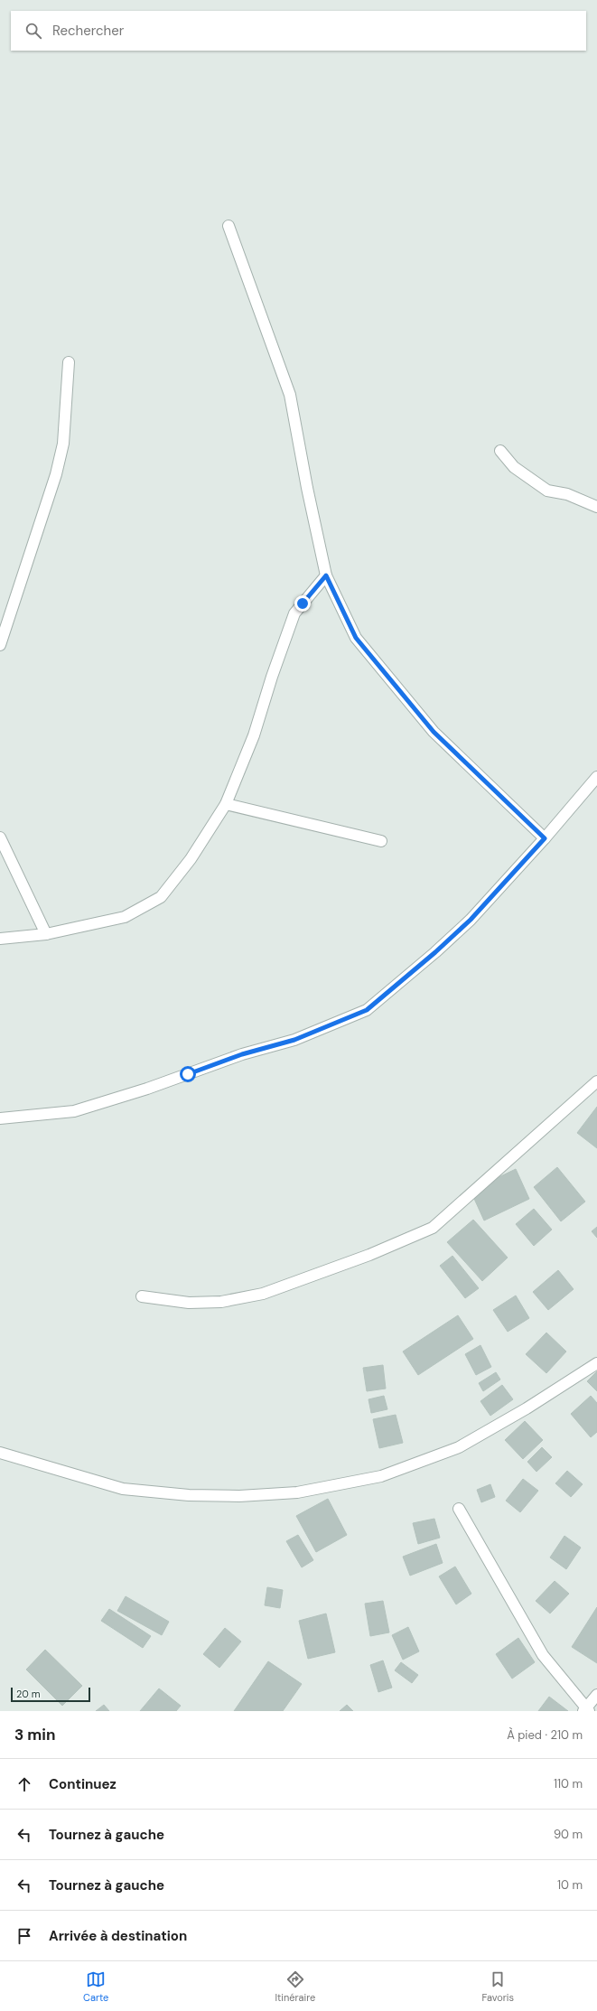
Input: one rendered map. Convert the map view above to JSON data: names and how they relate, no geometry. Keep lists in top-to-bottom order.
{
  "scale_bar": "20 m",
  "page": {
    "search": "Rechercher",
    "scale": "20 m",
    "heading": ["3 min", "À pied · 210 m"],
    "list": [
      ["Continuez", "110 m"],
      ["Tournez à gauche", "90 m"],
      ["Tournez à gauche", "10 m"],
      "Arrivée à destination"
    ],
    "nav": ["Carte", "Itinéraire", "Favoris"]
  }
}
